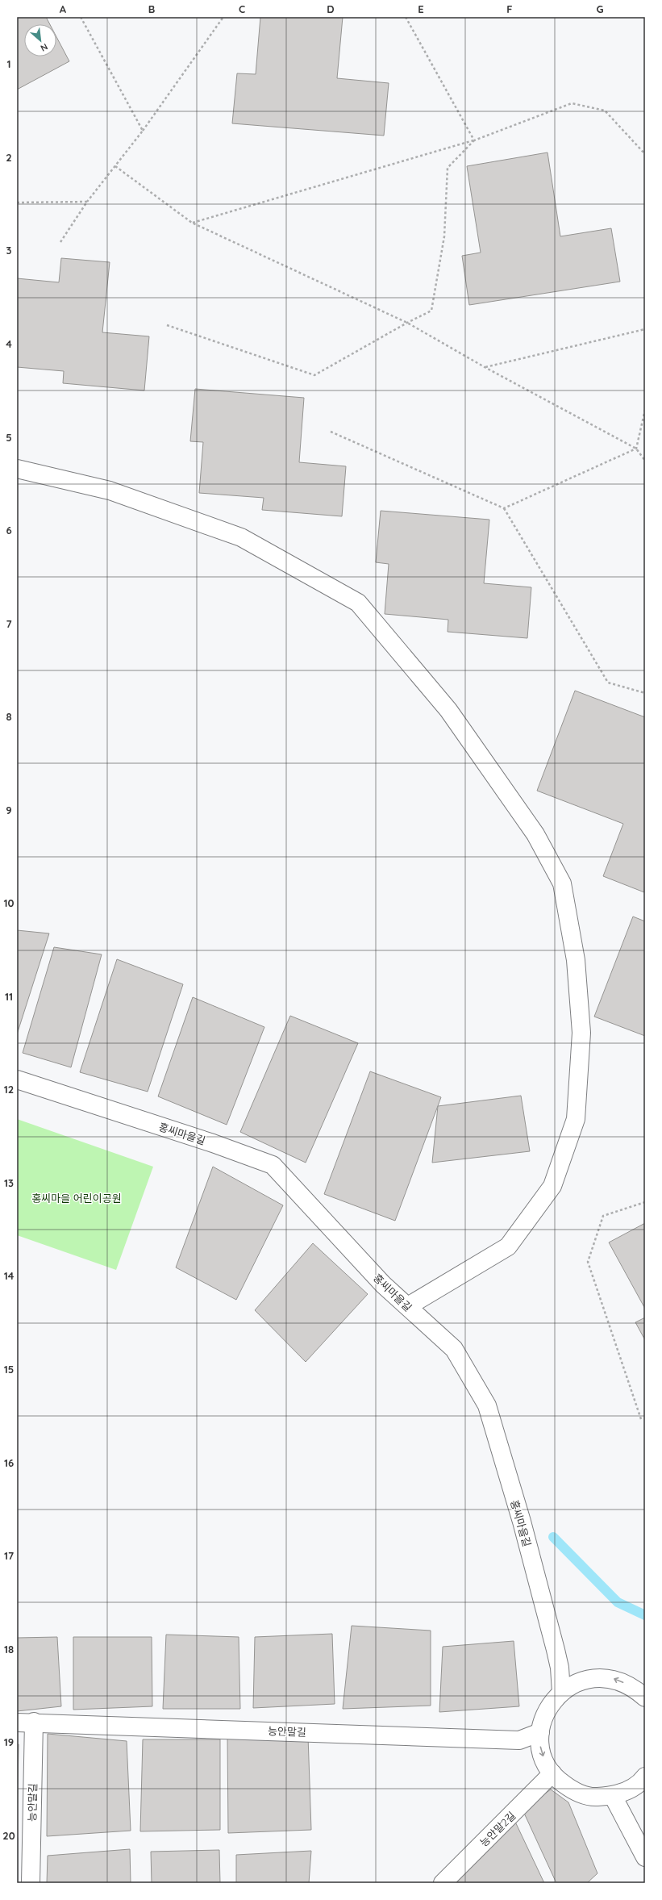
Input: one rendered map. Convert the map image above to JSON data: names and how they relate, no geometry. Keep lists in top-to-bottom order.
{
  "streets": {
    "street": ["홍씨마을길", "능안말길", "능안말2길"]
  },
  "parks": ["홍씨마을 어린이공원"],
  "north": "bottom right",
  "grid": {
    "columns": [
      "A",
      "B",
      "C",
      "D",
      "E",
      "F",
      "G"
    ],
    "rows": [
      "1",
      "2",
      "3",
      "4",
      "5",
      "6",
      "7",
      "8",
      "9",
      "10",
      "11",
      "12",
      "13",
      "14",
      "15",
      "16",
      "17",
      "18",
      "19",
      "20"
    ]
  }
}
